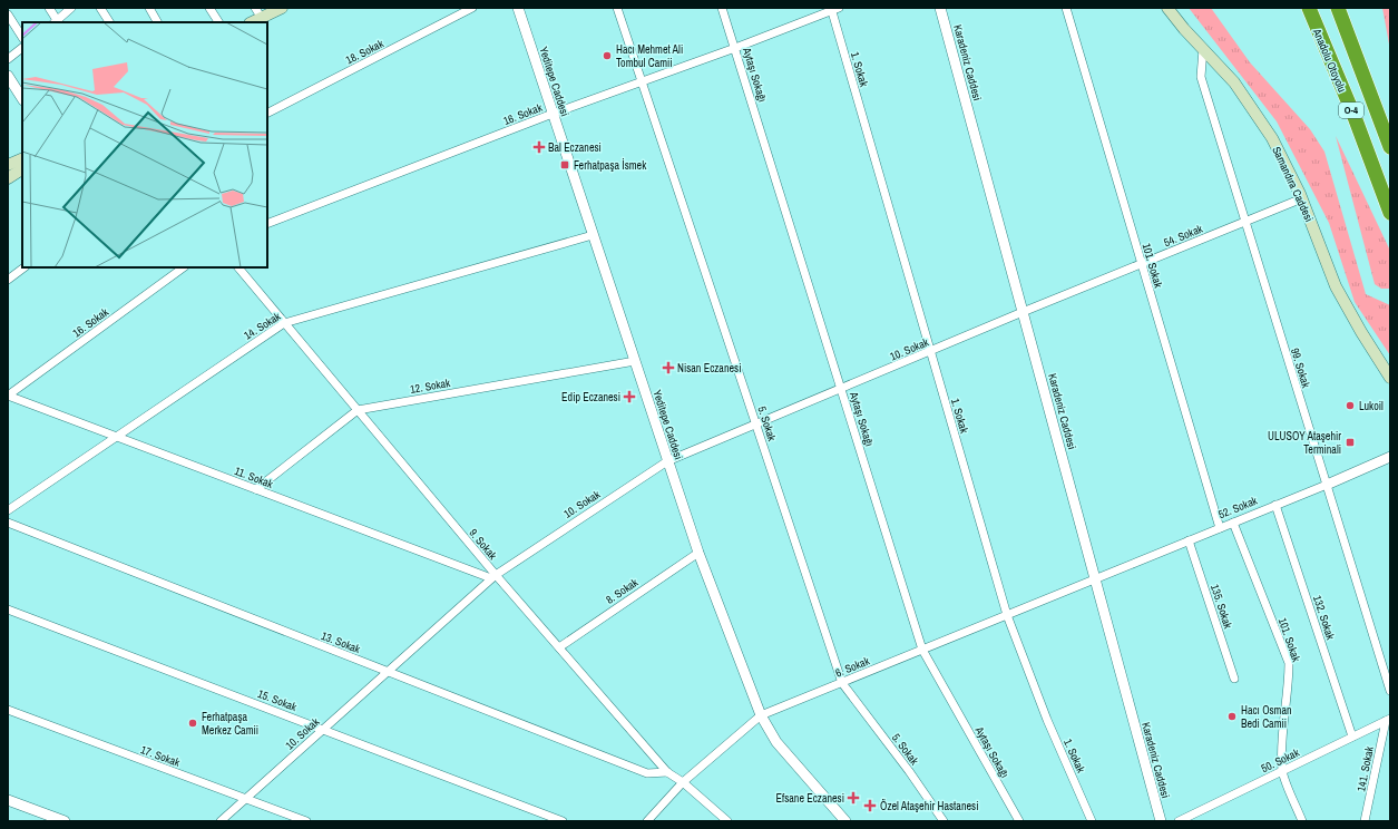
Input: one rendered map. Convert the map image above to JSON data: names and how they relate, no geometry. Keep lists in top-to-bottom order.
{
  "streets": {
    "highway": ["Anadolu Otoyolu", "O-4"],
    "main road": ["Samandıra Caddesi"],
    "street": [
      "18. Sokak",
      "Karadeniz Caddesi",
      "1. Sokak",
      "Aytaşı Sokağı",
      "Yeditepe Caddesi",
      "16. Sokak",
      "54. Sokak",
      "101. Sokak",
      "14. Sokak",
      "10. Sokak",
      "99. Sokak",
      "12. Sokak",
      "5. Sokak",
      "11. Sokak",
      "52. Sokak",
      "9. Sokak",
      "8. Sokak",
      "135. Sokak",
      "132. Sokak",
      "13. Sokak",
      "6. Sokak",
      "15. Sokak",
      "17. Sokak",
      "50. Sokak",
      "141. Sokak"
    ]
  },
  "crossings": [
    ["Karadeniz Caddesi", "54. Sokak"],
    ["Karadeniz Caddesi", "10. Sokak"],
    ["Karadeniz Caddesi", "52. Sokak"],
    ["Karadeniz Caddesi", "6. Sokak"],
    ["1. Sokak", "16. Sokak"],
    ["1. Sokak", "10. Sokak"],
    ["1. Sokak", "6. Sokak"],
    ["Aytaşı Sokağı", "16. Sokak"],
    ["Aytaşı Sokağı", "10. Sokak"],
    ["Aytaşı Sokağı", "6. Sokak"],
    ["Yeditepe Caddesi", "16. Sokak"],
    ["Yeditepe Caddesi", "14. Sokak"],
    ["Yeditepe Caddesi", "10. Sokak"],
    ["Yeditepe Caddesi", "12. Sokak"],
    ["Yeditepe Caddesi", "8. Sokak"],
    ["Yeditepe Caddesi", "6. Sokak"],
    ["16. Sokak", "5. Sokak"],
    ["16. Sokak", "11. Sokak"],
    ["Samandıra Caddesi", "54. Sokak"],
    ["Samandıra Caddesi", "99. Sokak"],
    ["54. Sokak", "101. Sokak"],
    ["54. Sokak", "10. Sokak"],
    ["54. Sokak", "99. Sokak"],
    ["101. Sokak", "52. Sokak"],
    ["101. Sokak", "50. Sokak"],
    ["14. Sokak", "11. Sokak"],
    ["14. Sokak", "9. Sokak"],
    ["10. Sokak", "5. Sokak"],
    ["10. Sokak", "11. Sokak"],
    ["10. Sokak", "9. Sokak"],
    ["10. Sokak", "13. Sokak"],
    ["10. Sokak", "15. Sokak"],
    ["10. Sokak", "17. Sokak"],
    ["99. Sokak", "52. Sokak"],
    ["12. Sokak", "11. Sokak"],
    ["12. Sokak", "9. Sokak"],
    ["5. Sokak", "6. Sokak"],
    ["11. Sokak", "9. Sokak"],
    ["52. Sokak", "135. Sokak"],
    ["52. Sokak", "132. Sokak"],
    ["52. Sokak", "6. Sokak"],
    ["9. Sokak", "8. Sokak"],
    ["9. Sokak", "13. Sokak"],
    ["9. Sokak", "6. Sokak"],
    ["132. Sokak", "50. Sokak"],
    ["50. Sokak", "141. Sokak"]
  ],
  "places": {
    "other": [
      "Hacı Mehmet Ali Tombul Camii",
      "Lukoil",
      "Hacı Osman Bedi Camii",
      "Ferhatpaşa Merkez Camii"
    ],
    "health": [
      "Bal Eczanesi",
      "Nisan Eczanesi",
      "Edip Eczanesi",
      "Efsane Eczanesi",
      "Özel Ataşehir Hastanesi"
    ],
    "transit": ["Ferhatpaşa İsmek", "ULUSOY Ataşehir Terminali"]
  }
}
